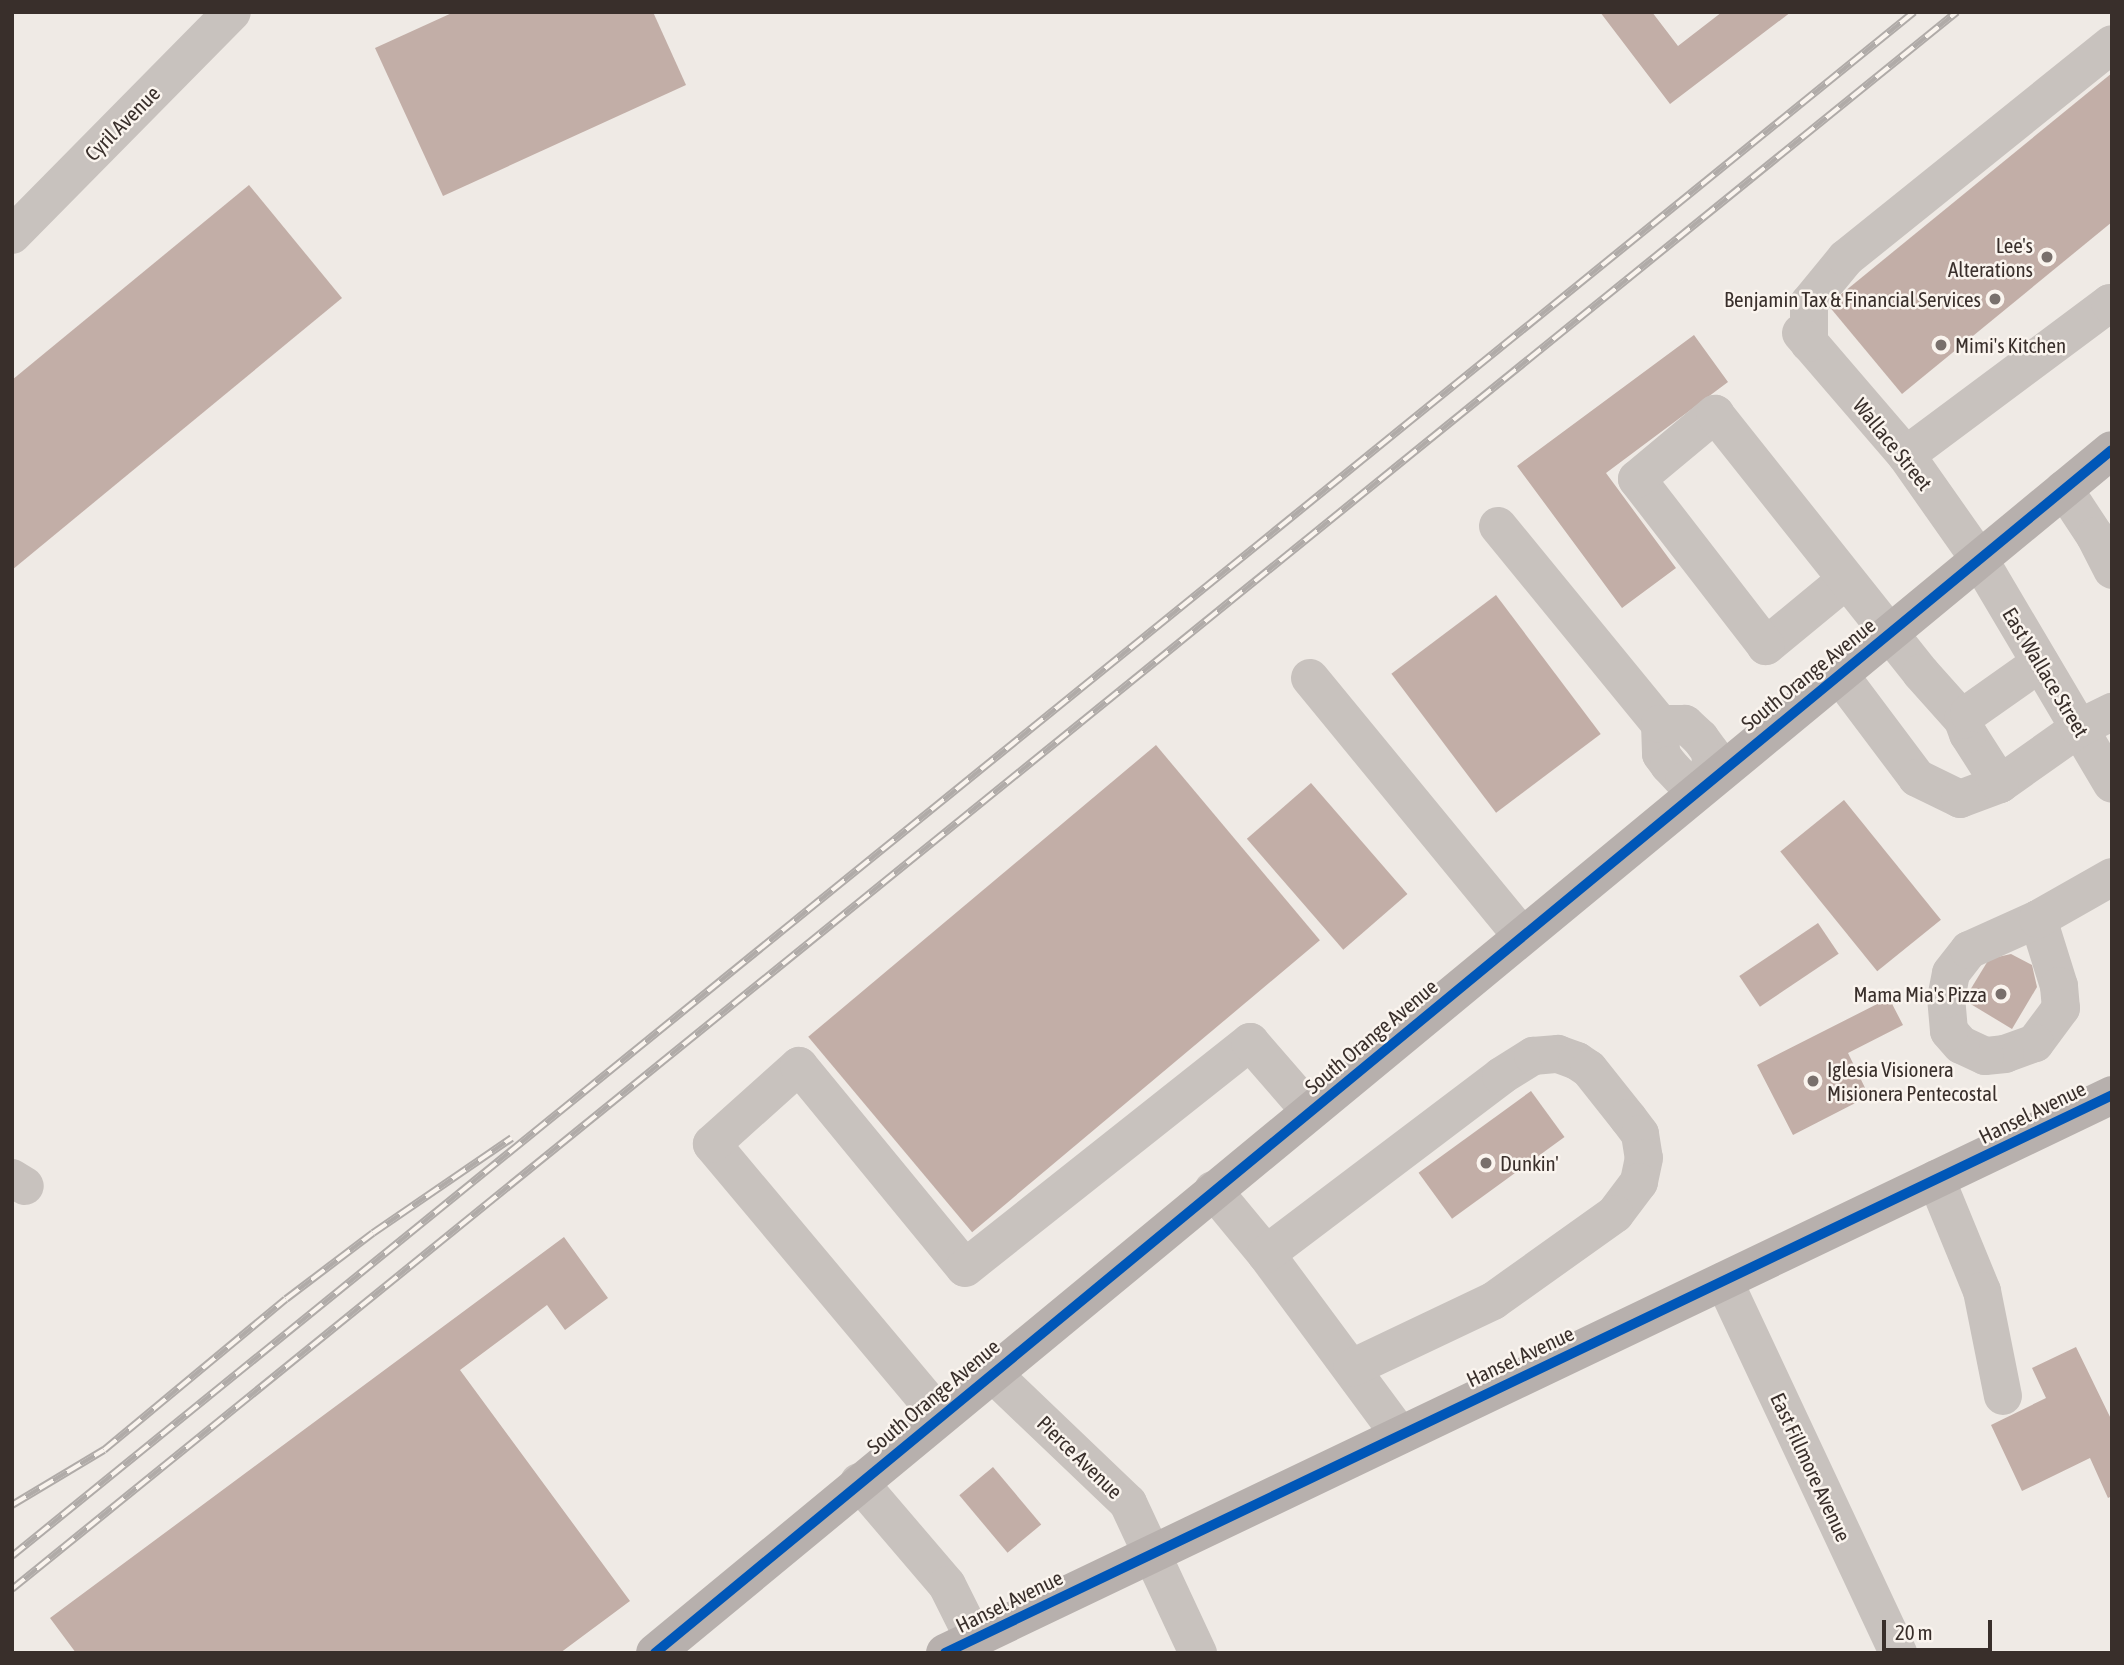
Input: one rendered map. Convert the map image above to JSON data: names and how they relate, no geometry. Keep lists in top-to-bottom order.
{
  "streets": {
    "main road": ["South Orange Avenue", "Hansel Avenue"],
    "street": [
      "Cyril Avenue",
      "Wallace Street",
      "East Wallace Street",
      "Pierce Avenue",
      "East Fillmore Avenue"
    ]
  },
  "crossings": [
    ["Wallace Street", "East Wallace Street"],
    ["Wallace Street", "South Orange Avenue"],
    ["East Wallace Street", "South Orange Avenue"],
    ["South Orange Avenue", "Pierce Avenue"],
    ["Hansel Avenue", "Pierce Avenue"],
    ["Hansel Avenue", "East Fillmore Avenue"]
  ],
  "places": [
    "Lee's Alterations",
    "Benjamin Tax & Financial Services",
    "Mimi's Kitchen",
    "Mama Mia's Pizza",
    "Iglesia Visionera Misionera Pentecostal",
    "Dunkin'"
  ],
  "scale_bar": "20 m"
}
